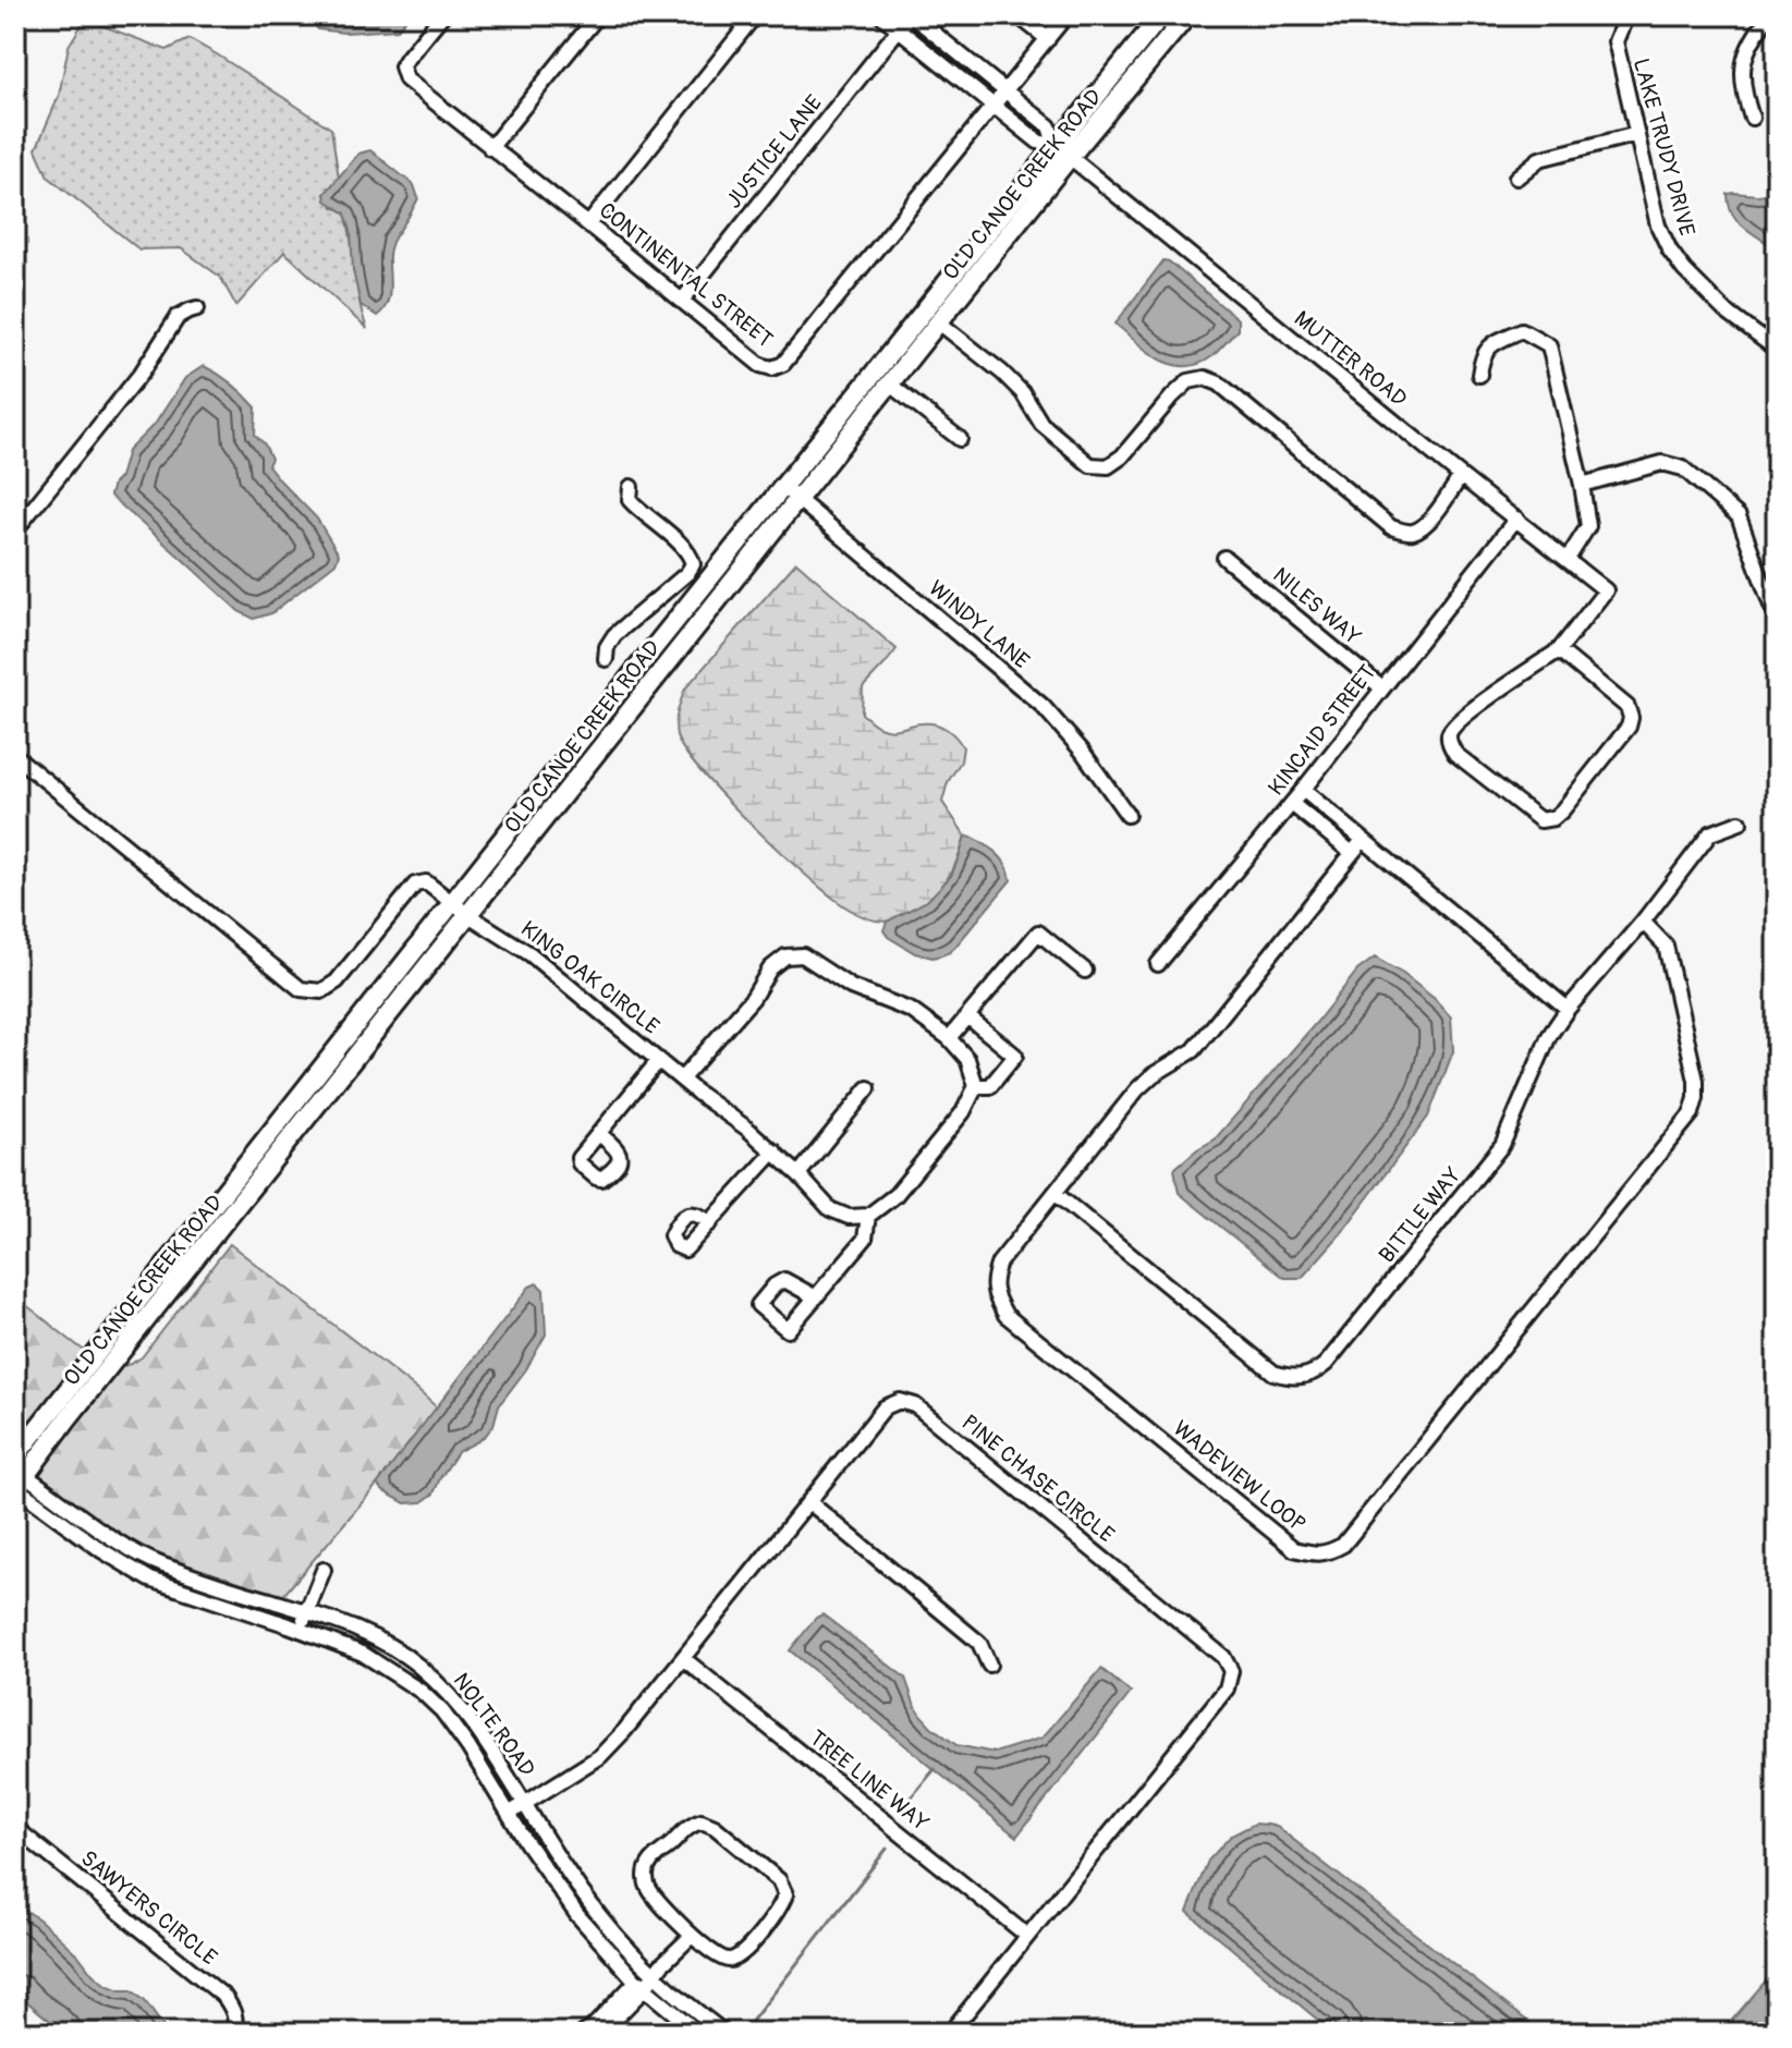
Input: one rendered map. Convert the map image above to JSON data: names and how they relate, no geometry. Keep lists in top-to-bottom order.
{
  "streets": {
    "main road": ["OLD CANOE CREEK ROAD"],
    "street": [
      "LAKE TRUDY DRIVE",
      "JUSTICE LANE",
      "CONTINENTAL STREET",
      "MUTTER ROAD",
      "NILES WAY",
      "WINDY LANE",
      "KINCAID STREET",
      "KING OAK CIRCLE",
      "BITTLE WAY",
      "WADEVIEW LOOP",
      "PINE CHASE CIRCLE",
      "NOLTE ROAD",
      "TREE LINE WAY",
      "SAWYERS CIRCLE"
    ]
  },
  "crossings": [
    ["JUSTICE LANE", "CONTINENTAL STREET"],
    ["OLD CANOE CREEK ROAD", "MUTTER ROAD"],
    ["OLD CANOE CREEK ROAD", "WINDY LANE"],
    ["OLD CANOE CREEK ROAD", "KING OAK CIRCLE"],
    ["OLD CANOE CREEK ROAD", "NOLTE ROAD"],
    ["MUTTER ROAD", "KINCAID STREET"],
    ["NILES WAY", "KINCAID STREET"],
    ["BITTLE WAY", "WADEVIEW LOOP"],
    ["PINE CHASE CIRCLE", "NOLTE ROAD"],
    ["PINE CHASE CIRCLE", "TREE LINE WAY"]
  ]
}
